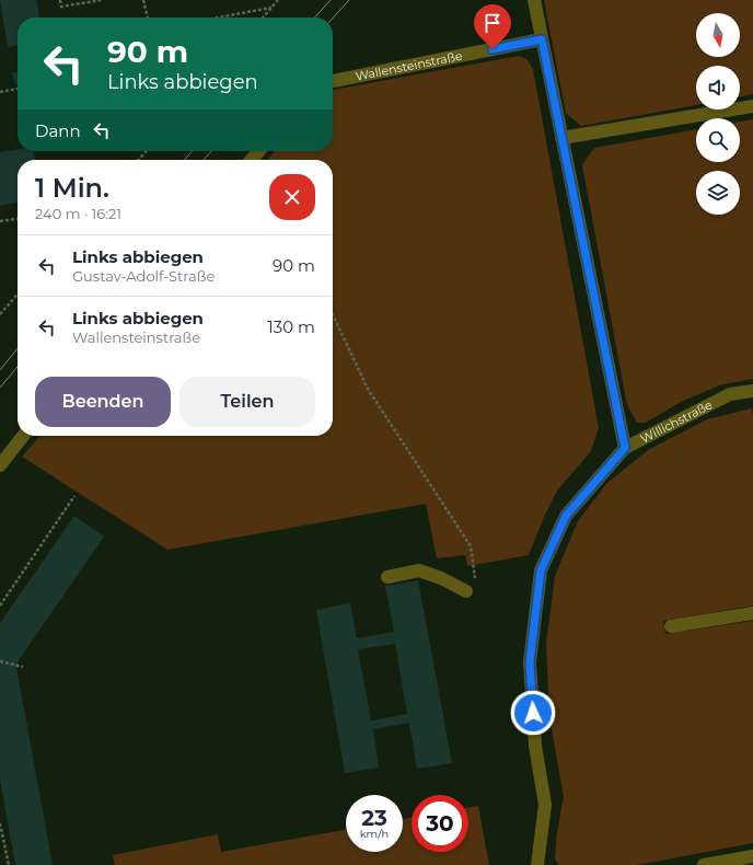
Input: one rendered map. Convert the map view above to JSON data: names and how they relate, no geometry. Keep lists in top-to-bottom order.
{
  "streets": {
    "street": ["Wallensteinstraße", "Willichstraße"]
  },
  "north": "bottom",
  "page": {
    "turn": ["90 m", "Links abbiegen"],
    "then": "Dann",
    "heading": ["1 Min.", "240 m · 16:21"],
    "list": [
      {
        "name": "Links abbiegen",
        "note": "Gustav-Adolf-Straße",
        "value": "90 m"
      },
      {
        "name": "Links abbiegen",
        "note": "Wallensteinstraße",
        "value": "130 m"
      }
    ],
    "buttons": ["Beenden", "Teilen"],
    "speed": "23 km/h",
    "limit": "30"
  }
}
